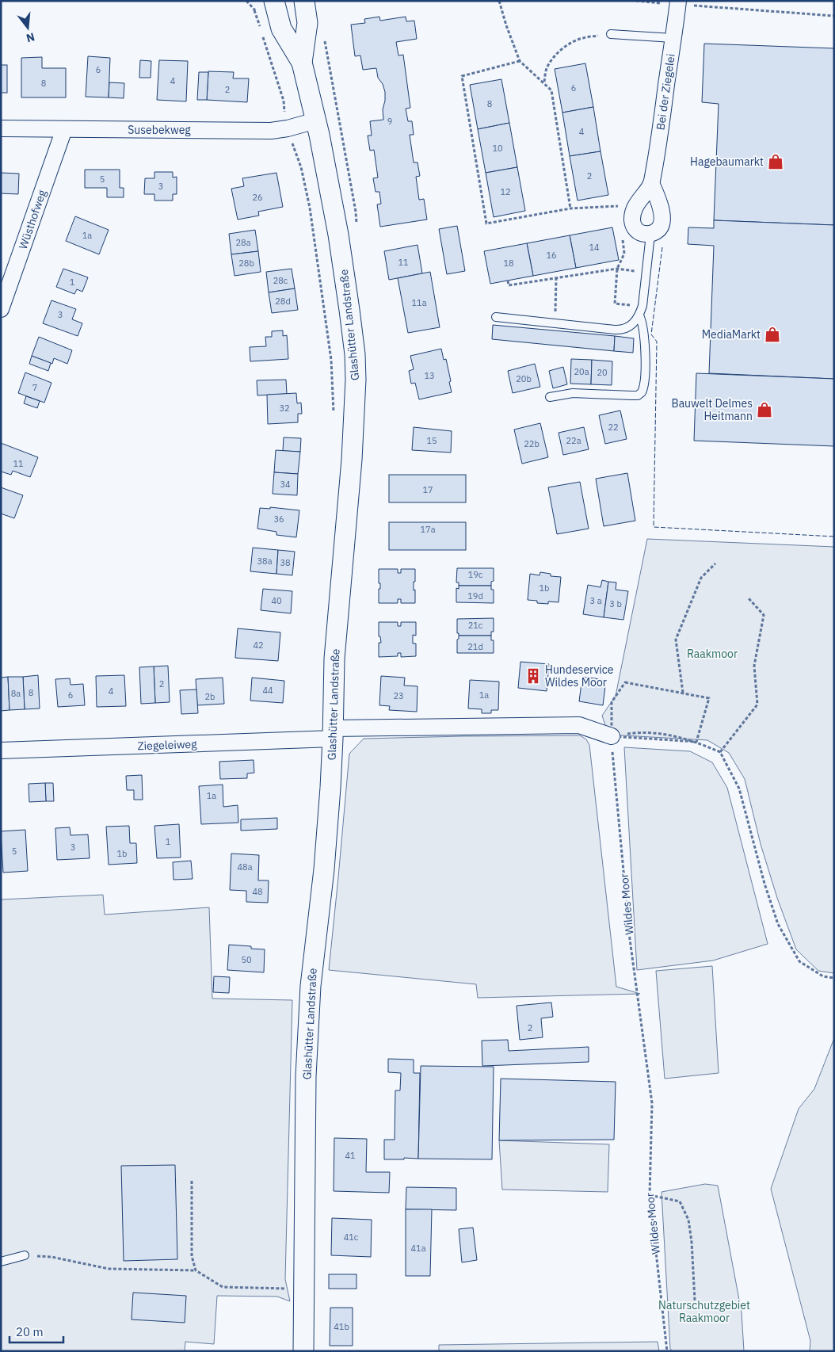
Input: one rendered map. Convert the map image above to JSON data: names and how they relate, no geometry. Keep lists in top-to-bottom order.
{
  "streets": {
    "street": [
      "Bei der Ziegelei",
      "Susebekweg",
      "Wüsthofweg",
      "Glashütter Landstraße",
      "Ziegeleiweg"
    ],
    "path": ["Wildes Moor"]
  },
  "crossings": [
    ["Susebekweg", "Wüsthofweg"],
    ["Susebekweg", "Glashütter Landstraße"],
    ["Glashütter Landstraße", "Ziegeleiweg"]
  ],
  "parks": ["Raakmoor", "Naturschutzgebiet Raakmoor"],
  "places": {
    "shop": ["Hagebaumarkt", "MediaMarkt", "Bauwelt Delmes Heitmann"],
    "building": ["Hundeservice Wildes Moor"]
  },
  "house_numbers": [
    "6",
    "4",
    "8",
    "6",
    "2",
    "8",
    "9",
    "4",
    "10",
    "2",
    "5",
    "3",
    "12",
    "26",
    "1a",
    "28a",
    "14",
    "16",
    "11",
    "28b",
    "18",
    "28c",
    "1",
    "28d",
    "11a",
    "3",
    "20a",
    "20",
    "13",
    "20b",
    "7",
    "32",
    "22",
    "15",
    "22a",
    "22b",
    "11",
    "34",
    "17",
    "36",
    "17a",
    "38a",
    "38",
    "19c",
    "1b",
    "19d",
    "40",
    "3 a",
    "3 b",
    "21c",
    "42",
    "21d",
    "2",
    "44",
    "4",
    "8",
    "8a",
    "6",
    "1a",
    "23",
    "2b",
    "1a",
    "1",
    "3",
    "5",
    "1b",
    "48a",
    "48",
    "50",
    "2",
    "41",
    "41c",
    "41a",
    "41b"
  ],
  "scale_bar": "20 m",
  "north": "bottom"
}
